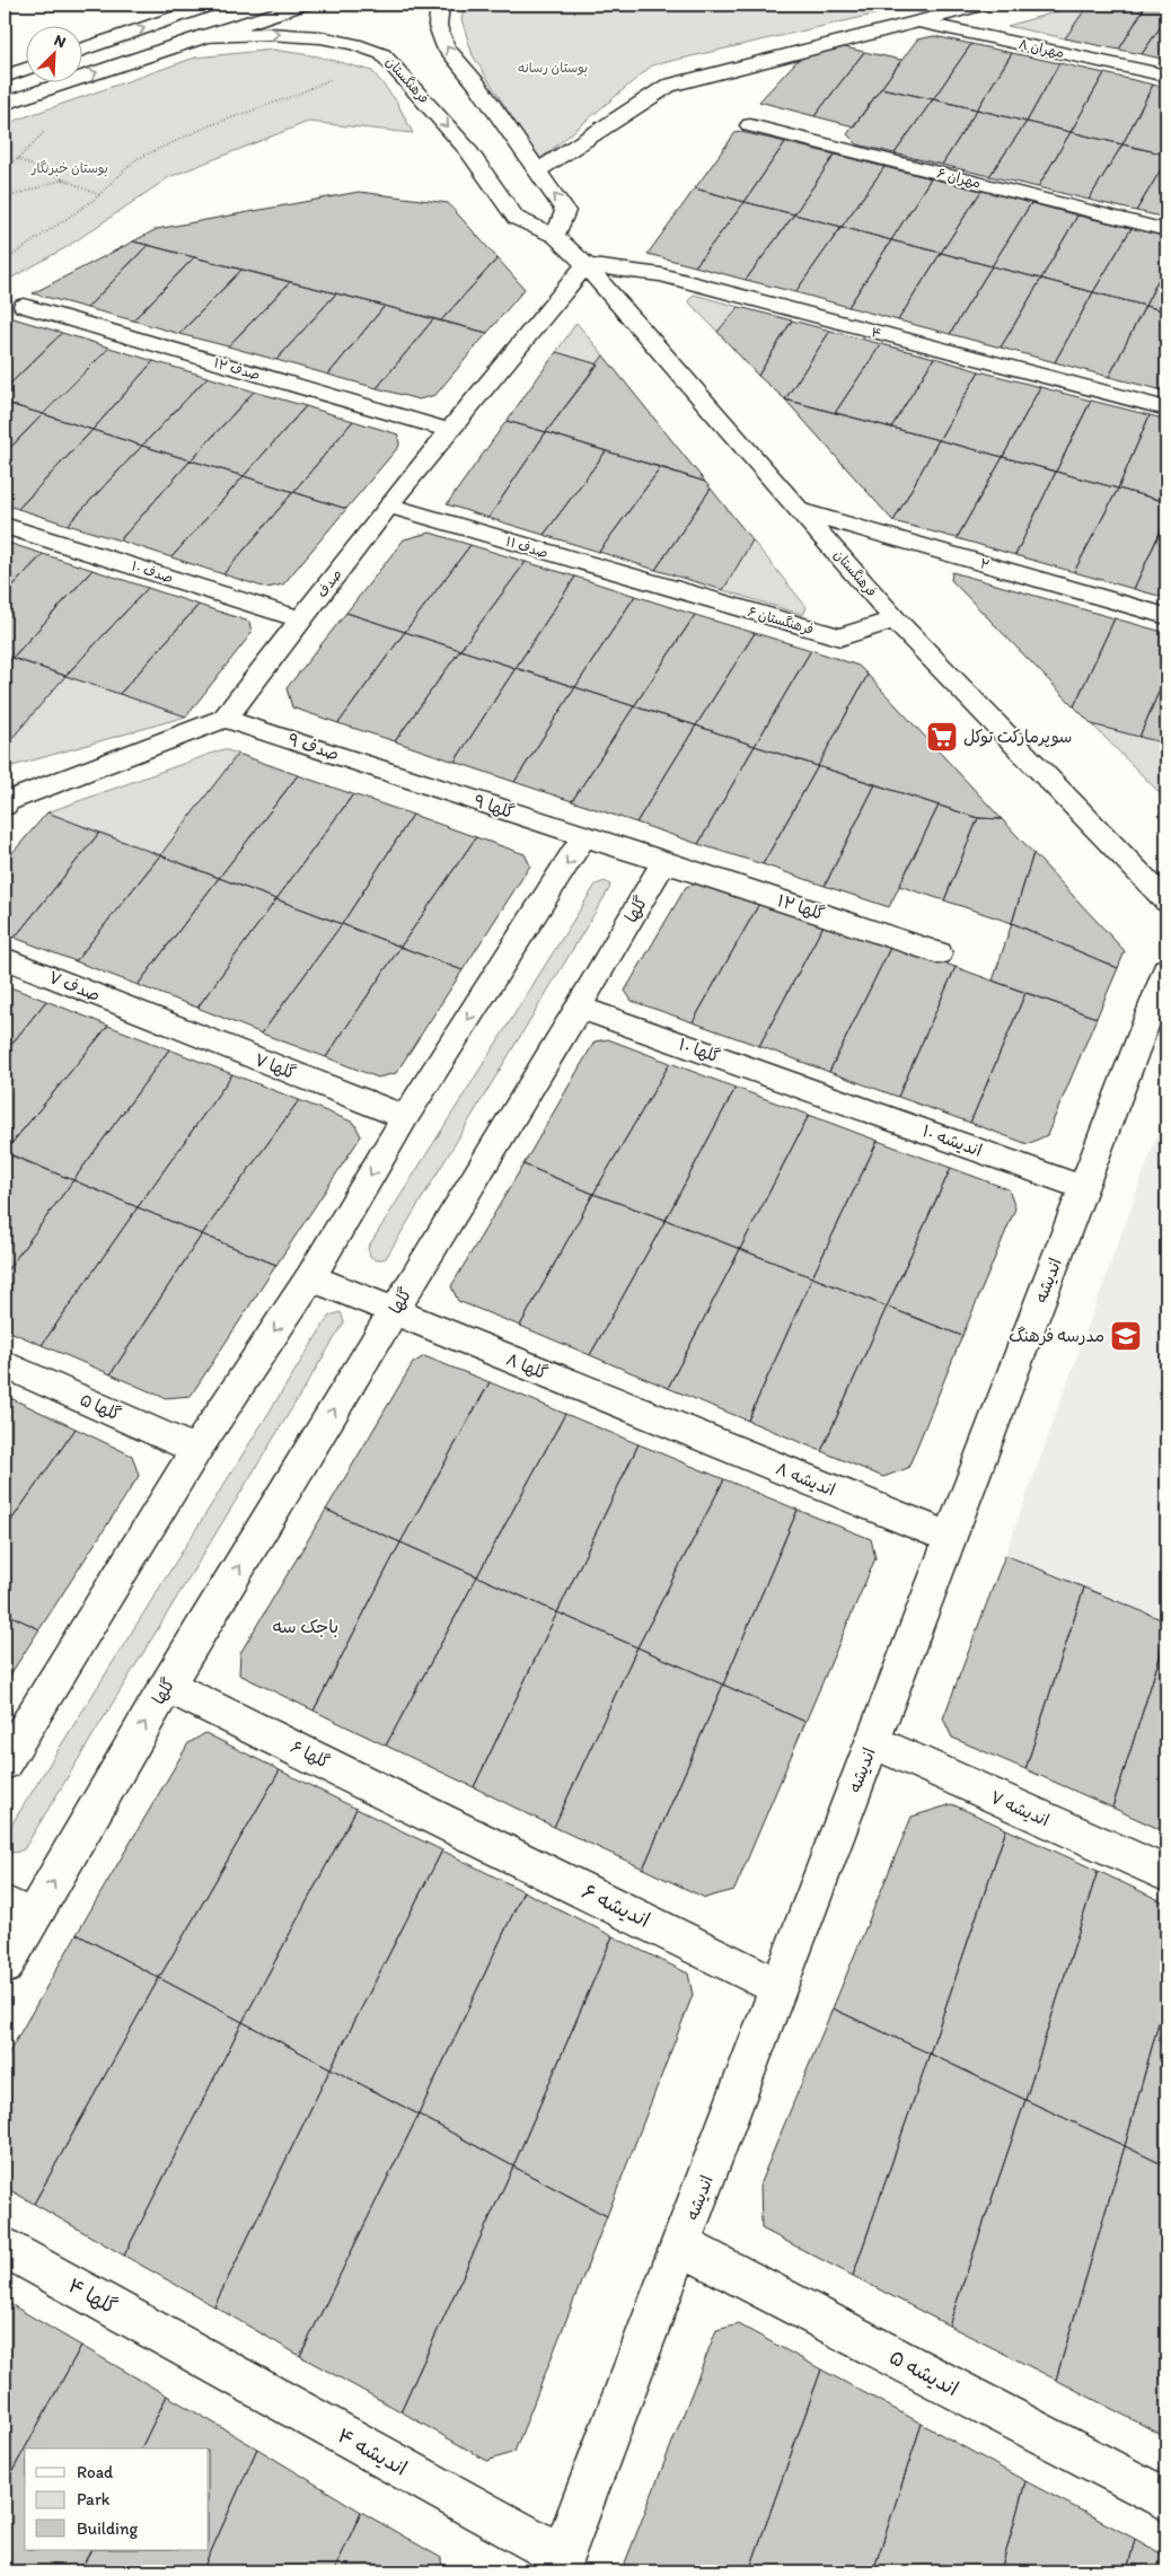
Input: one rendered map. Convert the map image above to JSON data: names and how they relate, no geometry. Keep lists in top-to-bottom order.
{
  "streets": {
    "street": [
      "مهران ۸",
      "فرهنگستان",
      "مهران ۶",
      "۴",
      "صدف ۱۲",
      "صدف ۱۱",
      "۲",
      "صدف ۱۰",
      "صدف",
      "فرهنگستان ۶",
      "صدف ۹",
      "گلها ۹",
      "گلها ۱۲",
      "گلها",
      "صدف ۷",
      "گلها ۱۰",
      "گلها ۷",
      "اندیشه ۱۰",
      "اندیشه",
      "گلها ۸",
      "گلها ۵",
      "اندیشه ۸",
      "گلها ۶",
      "اندیشه ۷",
      "اندیشه ۶",
      "گلها ۴",
      "اندیشه ۵",
      "اندیشه ۴"
    ]
  },
  "crossings": [
    ["فرهنگستان", "۴"],
    ["فرهنگستان", "۲"],
    ["فرهنگستان", "صدف"],
    ["فرهنگستان", "فرهنگستان ۶"],
    ["۴", "صدف"],
    ["صدف ۱۲", "صدف"],
    ["صدف ۱۱", "صدف"],
    ["صدف ۱۱", "فرهنگستان ۶"],
    ["صدف ۱۰", "صدف"],
    ["صدف", "صدف ۹"],
    ["صدف ۹", "گلها ۹"],
    ["گلها ۱۲", "گلها"],
    ["گلها", "گلها ۱۰"],
    ["گلها", "گلها ۸"],
    ["گلها", "گلها ۶"],
    ["صدف ۷", "گلها ۷"],
    ["گلها ۱۰", "اندیشه ۱۰"],
    ["اندیشه ۱۰", "اندیشه"],
    ["اندیشه", "اندیشه ۸"],
    ["اندیشه", "اندیشه ۷"],
    ["اندیشه", "اندیشه ۶"],
    ["اندیشه", "اندیشه ۵"],
    ["اندیشه", "اندیشه ۴"],
    ["گلها ۸", "اندیشه ۸"],
    ["گلها ۶", "اندیشه ۶"],
    ["گلها ۴", "اندیشه ۴"]
  ],
  "districts": ["باجک سه"],
  "parks": ["بوستان رسانه", "بوستان خبرنگار"],
  "places": {
    "supermarket": ["سوپرمارکت توکل"],
    "school or university": ["مدرسه فرهنگ"]
  },
  "legend": ["Road", "Park", "Building"],
  "north": "top right"
}
